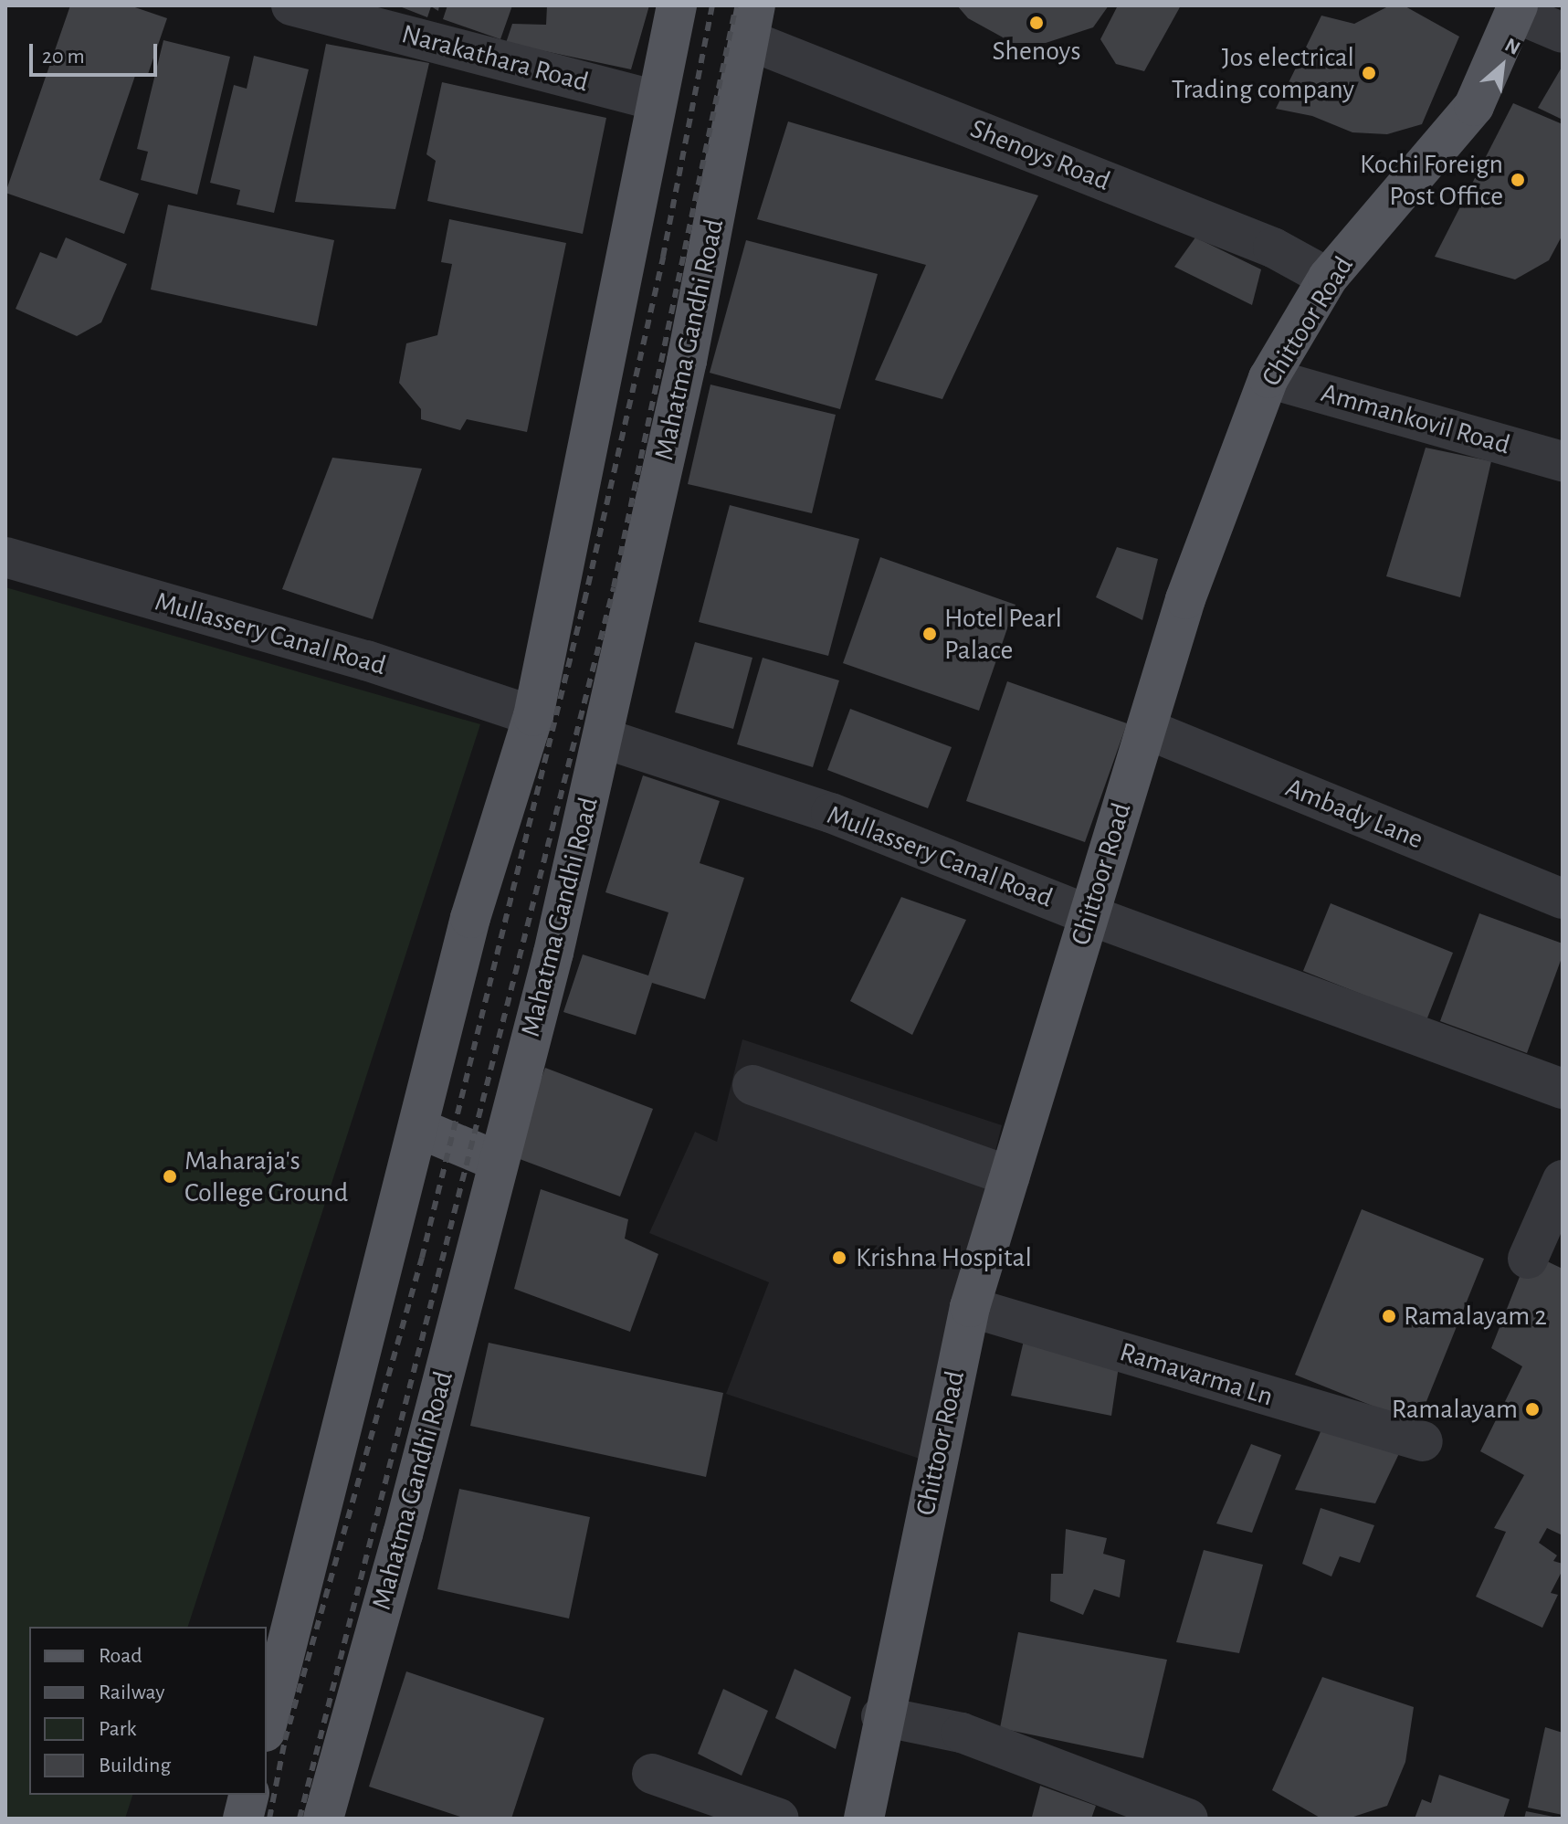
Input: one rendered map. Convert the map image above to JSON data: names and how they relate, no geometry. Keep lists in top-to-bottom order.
{
  "streets": {
    "main road": ["Chittoor Road", "Mahatma Gandhi Road"],
    "street": [
      "Narakathara Road",
      "Shenoys Road",
      "Ammankovil Road",
      "Mullassery Canal Road",
      "Ambady Lane",
      "Ramavarma Ln"
    ]
  },
  "crossings": [
    ["Shenoys Road", "Chittoor Road"],
    ["Shenoys Road", "Mahatma Gandhi Road"],
    ["Chittoor Road", "Ammankovil Road"],
    ["Chittoor Road", "Mullassery Canal Road"],
    ["Chittoor Road", "Ambady Lane"],
    ["Chittoor Road", "Ramavarma Ln"],
    ["Mahatma Gandhi Road", "Mullassery Canal Road"]
  ],
  "places": [
    "Shenoys",
    "Jos electrical Trading company",
    "Kochi Foreign Post Office",
    "Hotel Pearl Palace",
    "Maharaja's College Ground",
    "Krishna Hospital",
    "Ramalayam 2",
    "Ramalayam"
  ],
  "legend": [
    "Road",
    "Railway",
    "Park",
    "Building"
  ],
  "scale_bar": "20 m",
  "north": "top right"
}
